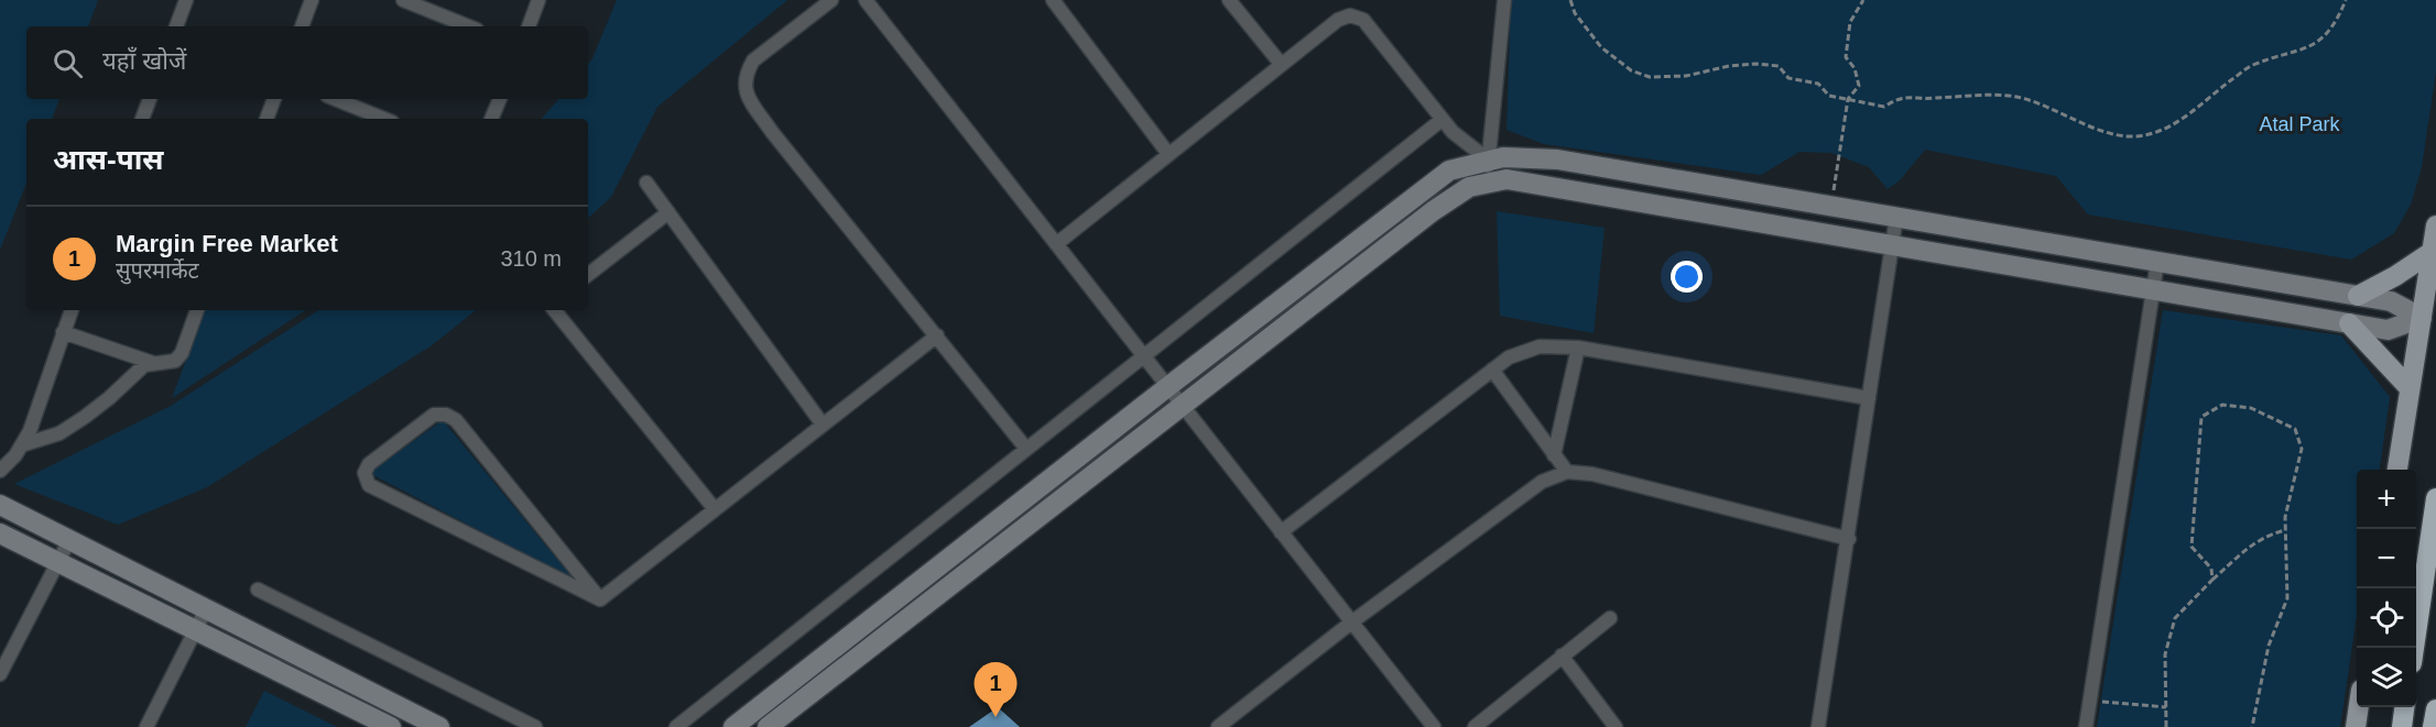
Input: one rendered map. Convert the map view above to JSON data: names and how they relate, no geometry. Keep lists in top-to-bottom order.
{
  "parks": ["Atal Park"],
  "page": {
    "search": "यहाँ खोजें",
    "heading": "आस-पास",
    "list": [
      {
        "mark": "1",
        "name": "Margin Free Market",
        "note": "सुपरमार्केट",
        "value": "310 m"
      }
    ],
    "map_buttons": ["+", "−"],
    "pins": "1"
  }
}
